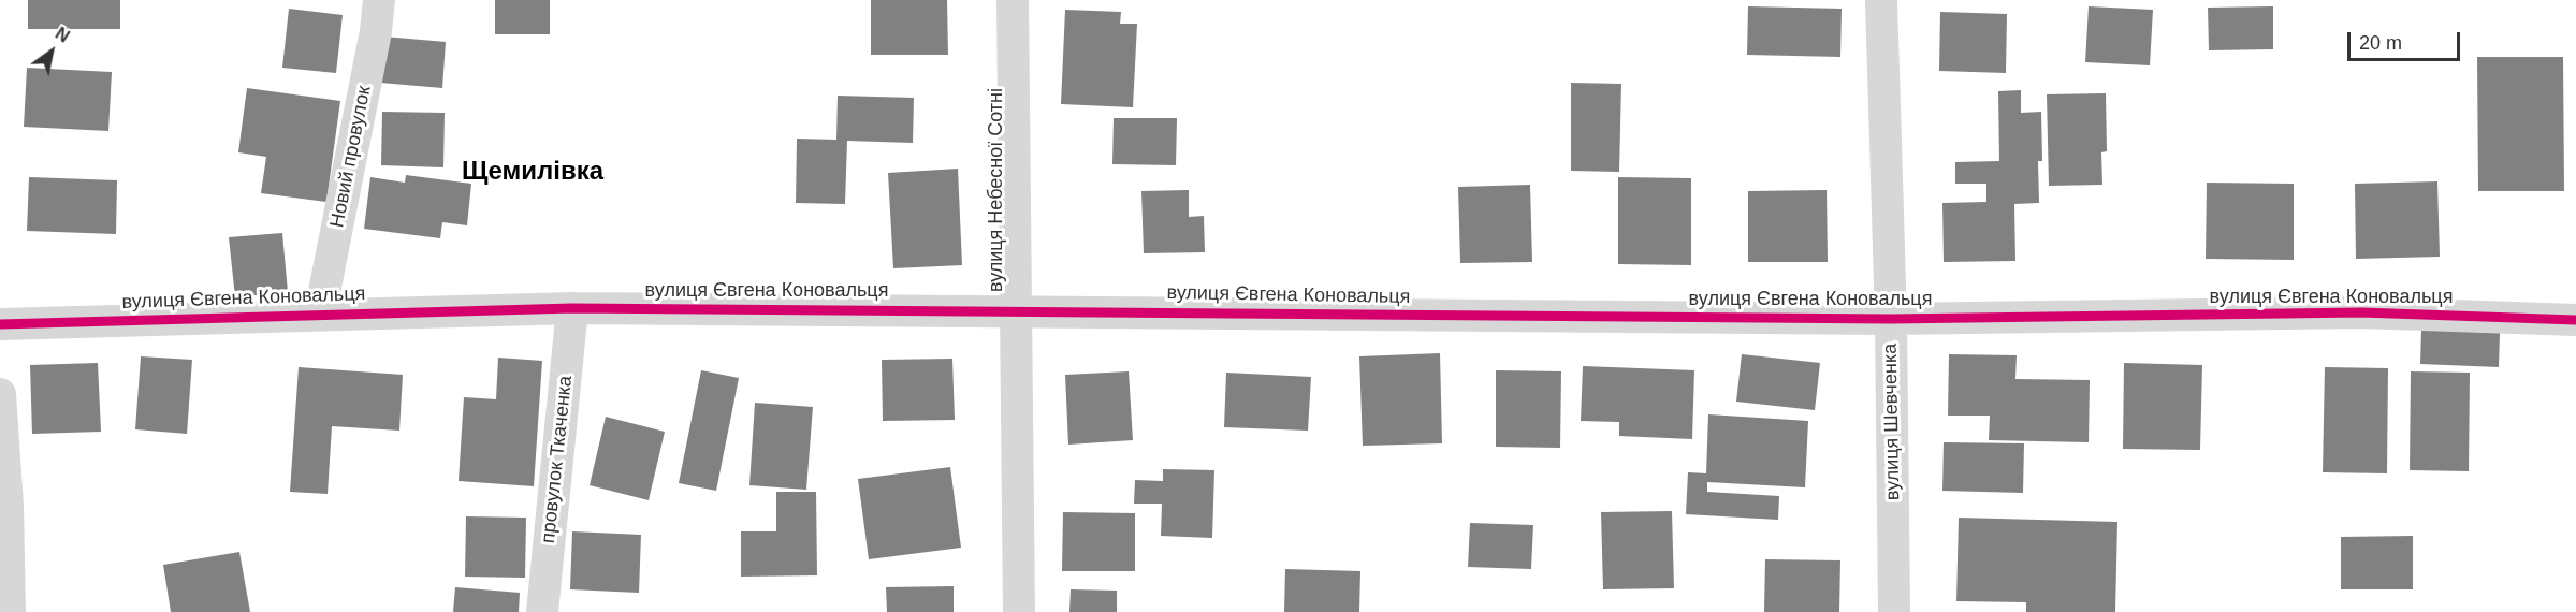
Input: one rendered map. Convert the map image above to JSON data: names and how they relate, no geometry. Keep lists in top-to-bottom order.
{
  "streets": {
    "street": [
      "Новий провулок",
      "вулиця Небесної Сотні",
      "вулиця Євгена Коновальця",
      "вулиця Шевченка",
      "провулок Ткаченка"
    ]
  },
  "crossings": [
    ["Новий провулок", "вулиця Євгена Коновальця"],
    ["вулиця Небесної Сотні", "вулиця Євгена Коновальця"],
    ["вулиця Євгена Коновальця", "вулиця Шевченка"],
    ["вулиця Євгена Коновальця", "провулок Ткаченка"]
  ],
  "districts": ["Щемилівка"],
  "scale_bar": "20 m",
  "north": "top right"
}
